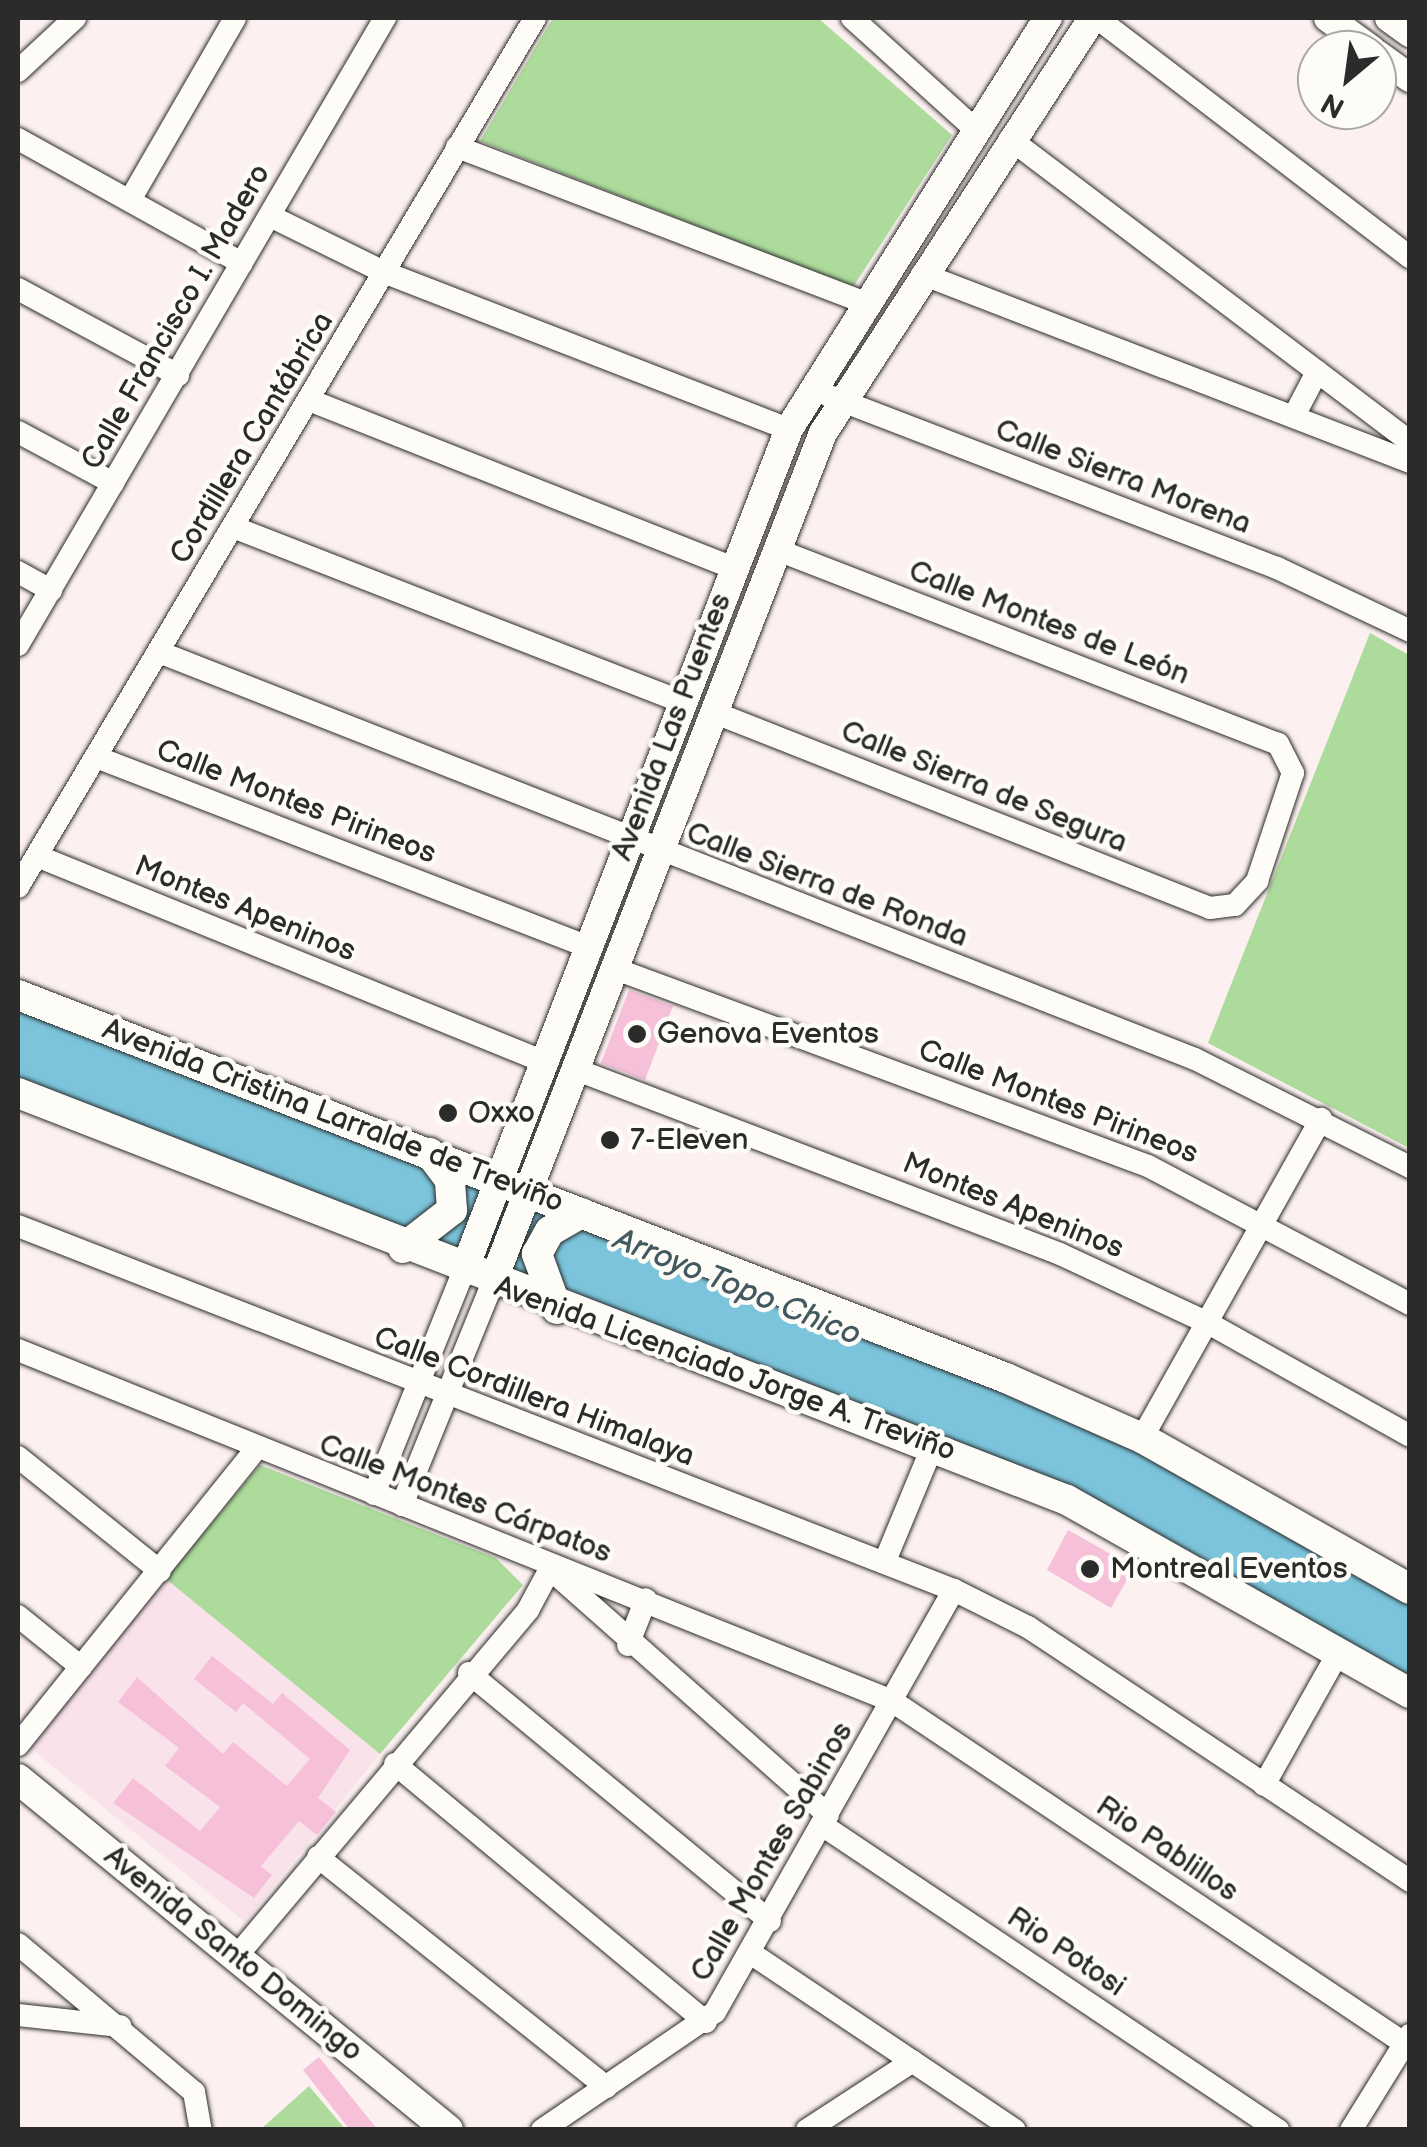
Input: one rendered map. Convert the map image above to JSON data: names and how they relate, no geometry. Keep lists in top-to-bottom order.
{
  "streets": {
    "main road": ["Avenida Cristina Larralde de Treviño", "Avenida Licenciado Jorge A. Treviño", "Avenida Santo Domingo"],
    "street": [
      "Calle Francisco I. Madero",
      "Cordillera Cantábrica",
      "Calle Sierra Morena",
      "Calle Montes de León",
      "Avenida Las Puentes",
      "Calle Sierra de Segura",
      "Calle Montes Pirineos",
      "Calle Sierra de Ronda",
      "Montes Apeninos",
      "Calle Cordillera Himalaya",
      "Calle Montes Cárpatos",
      "Rio Pablillos",
      "Calle Montes Sabinos",
      "Rio Potosi"
    ]
  },
  "crossings": [
    ["Cordillera Cantábrica", "Calle Montes Pirineos"],
    ["Cordillera Cantábrica", "Calle Sierra de Ronda"],
    ["Cordillera Cantábrica", "Montes Apeninos"],
    ["Calle Sierra Morena", "Avenida Las Puentes"],
    ["Calle Montes de León", "Avenida Las Puentes"],
    ["Calle Montes de León", "Calle Sierra de Segura"],
    ["Avenida Las Puentes", "Calle Sierra de Segura"],
    ["Avenida Las Puentes", "Calle Montes Pirineos"],
    ["Avenida Las Puentes", "Calle Sierra de Ronda"],
    ["Avenida Las Puentes", "Montes Apeninos"],
    ["Avenida Las Puentes", "Avenida Cristina Larralde de Treviño"],
    ["Avenida Las Puentes", "Avenida Licenciado Jorge A. Treviño"],
    ["Avenida Las Puentes", "Calle Cordillera Himalaya"],
    ["Avenida Las Puentes", "Calle Montes Cárpatos"],
    ["Calle Cordillera Himalaya", "Calle Montes Sabinos"],
    ["Calle Montes Cárpatos", "Rio Pablillos"],
    ["Calle Montes Cárpatos", "Calle Montes Sabinos"],
    ["Calle Montes Cárpatos", "Rio Potosi"],
    ["Rio Pablillos", "Calle Montes Sabinos"],
    ["Calle Montes Sabinos", "Rio Potosi"]
  ],
  "water": ["Arroyo Topo Chico"],
  "places": [
    "Genova Eventos",
    "Oxxo",
    "7-Eleven",
    "Montreal Eventos"
  ],
  "north": "bottom left"
}
